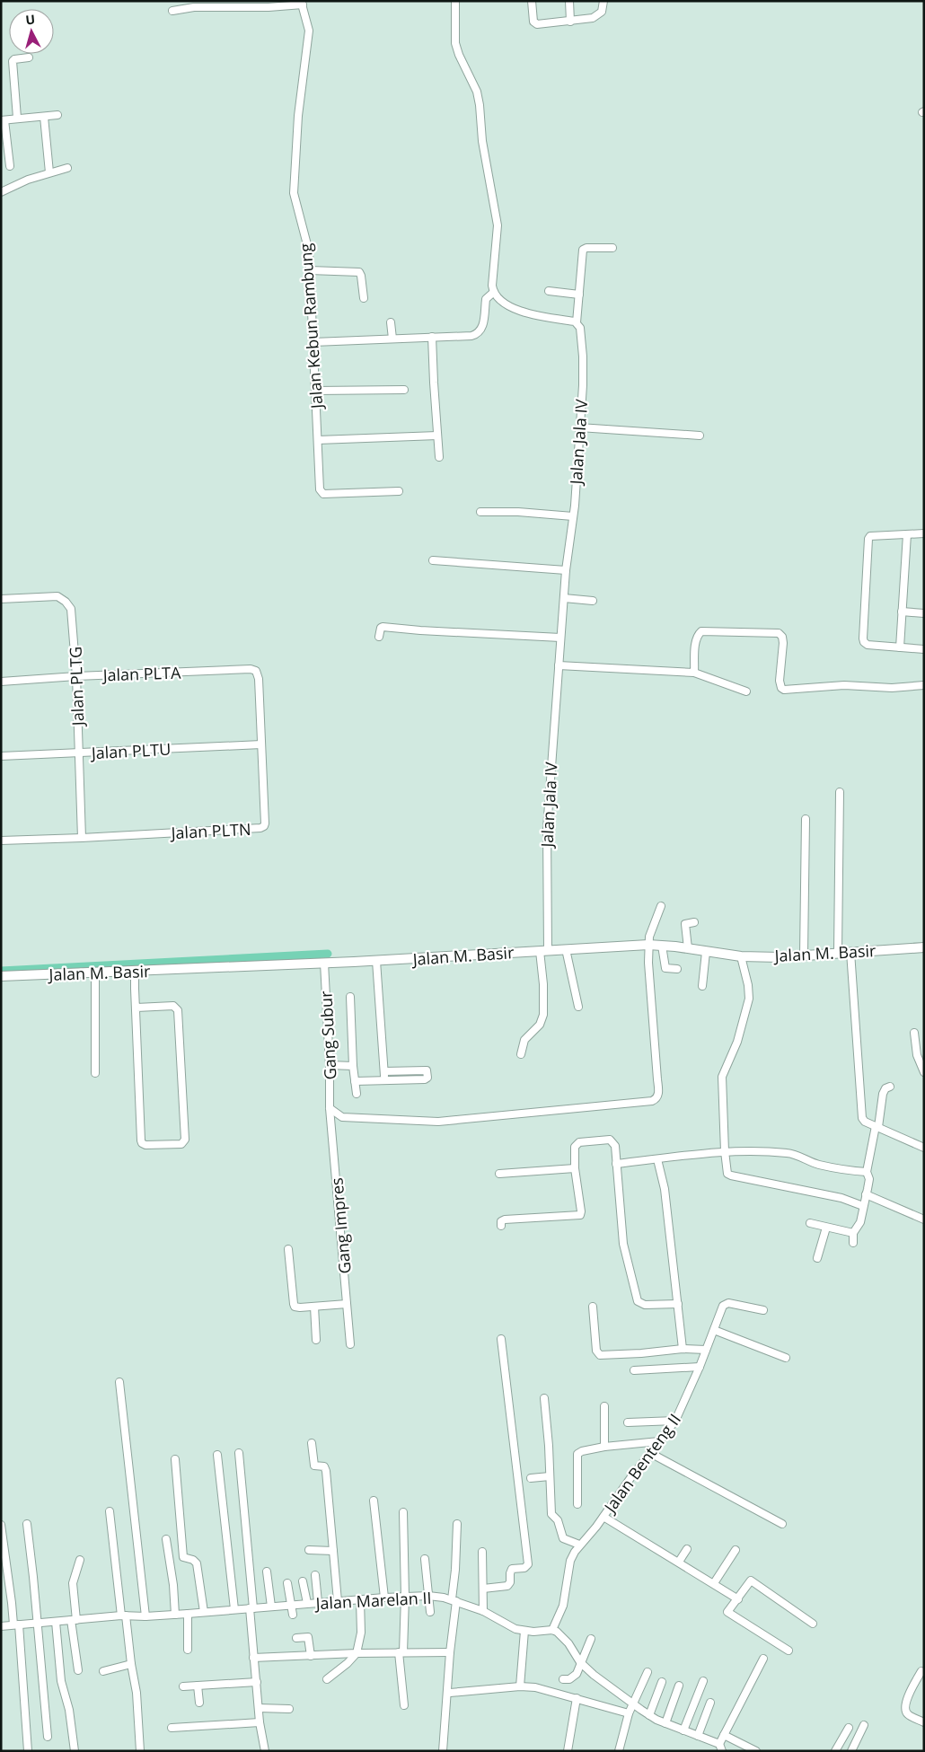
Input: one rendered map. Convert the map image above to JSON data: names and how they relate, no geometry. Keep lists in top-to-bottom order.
{
  "streets": {
    "main road": ["Jalan M. Basir"],
    "street": [
      "Jalan Kebun Rambung",
      "Jalan Jala IV",
      "Jalan PLTA",
      "Jalan PLTG",
      "Jalan PLTU",
      "Jalan PLTN",
      "Gang Subur",
      "Gang Impres",
      "Jalan Benteng II",
      "Jalan Marelan II"
    ]
  },
  "crossings": [
    ["Jalan Jala IV", "Jalan M. Basir"],
    ["Jalan PLTA", "Jalan PLTG"],
    ["Jalan PLTA", "Jalan PLTN"],
    ["Jalan PLTG", "Jalan PLTU"],
    ["Jalan PLTG", "Jalan PLTN"],
    ["Jalan PLTU", "Jalan PLTN"],
    ["Jalan M. Basir", "Gang Subur"],
    ["Gang Subur", "Gang Impres"],
    ["Jalan Benteng II", "Jalan Marelan II"]
  ],
  "north": "top"
}
